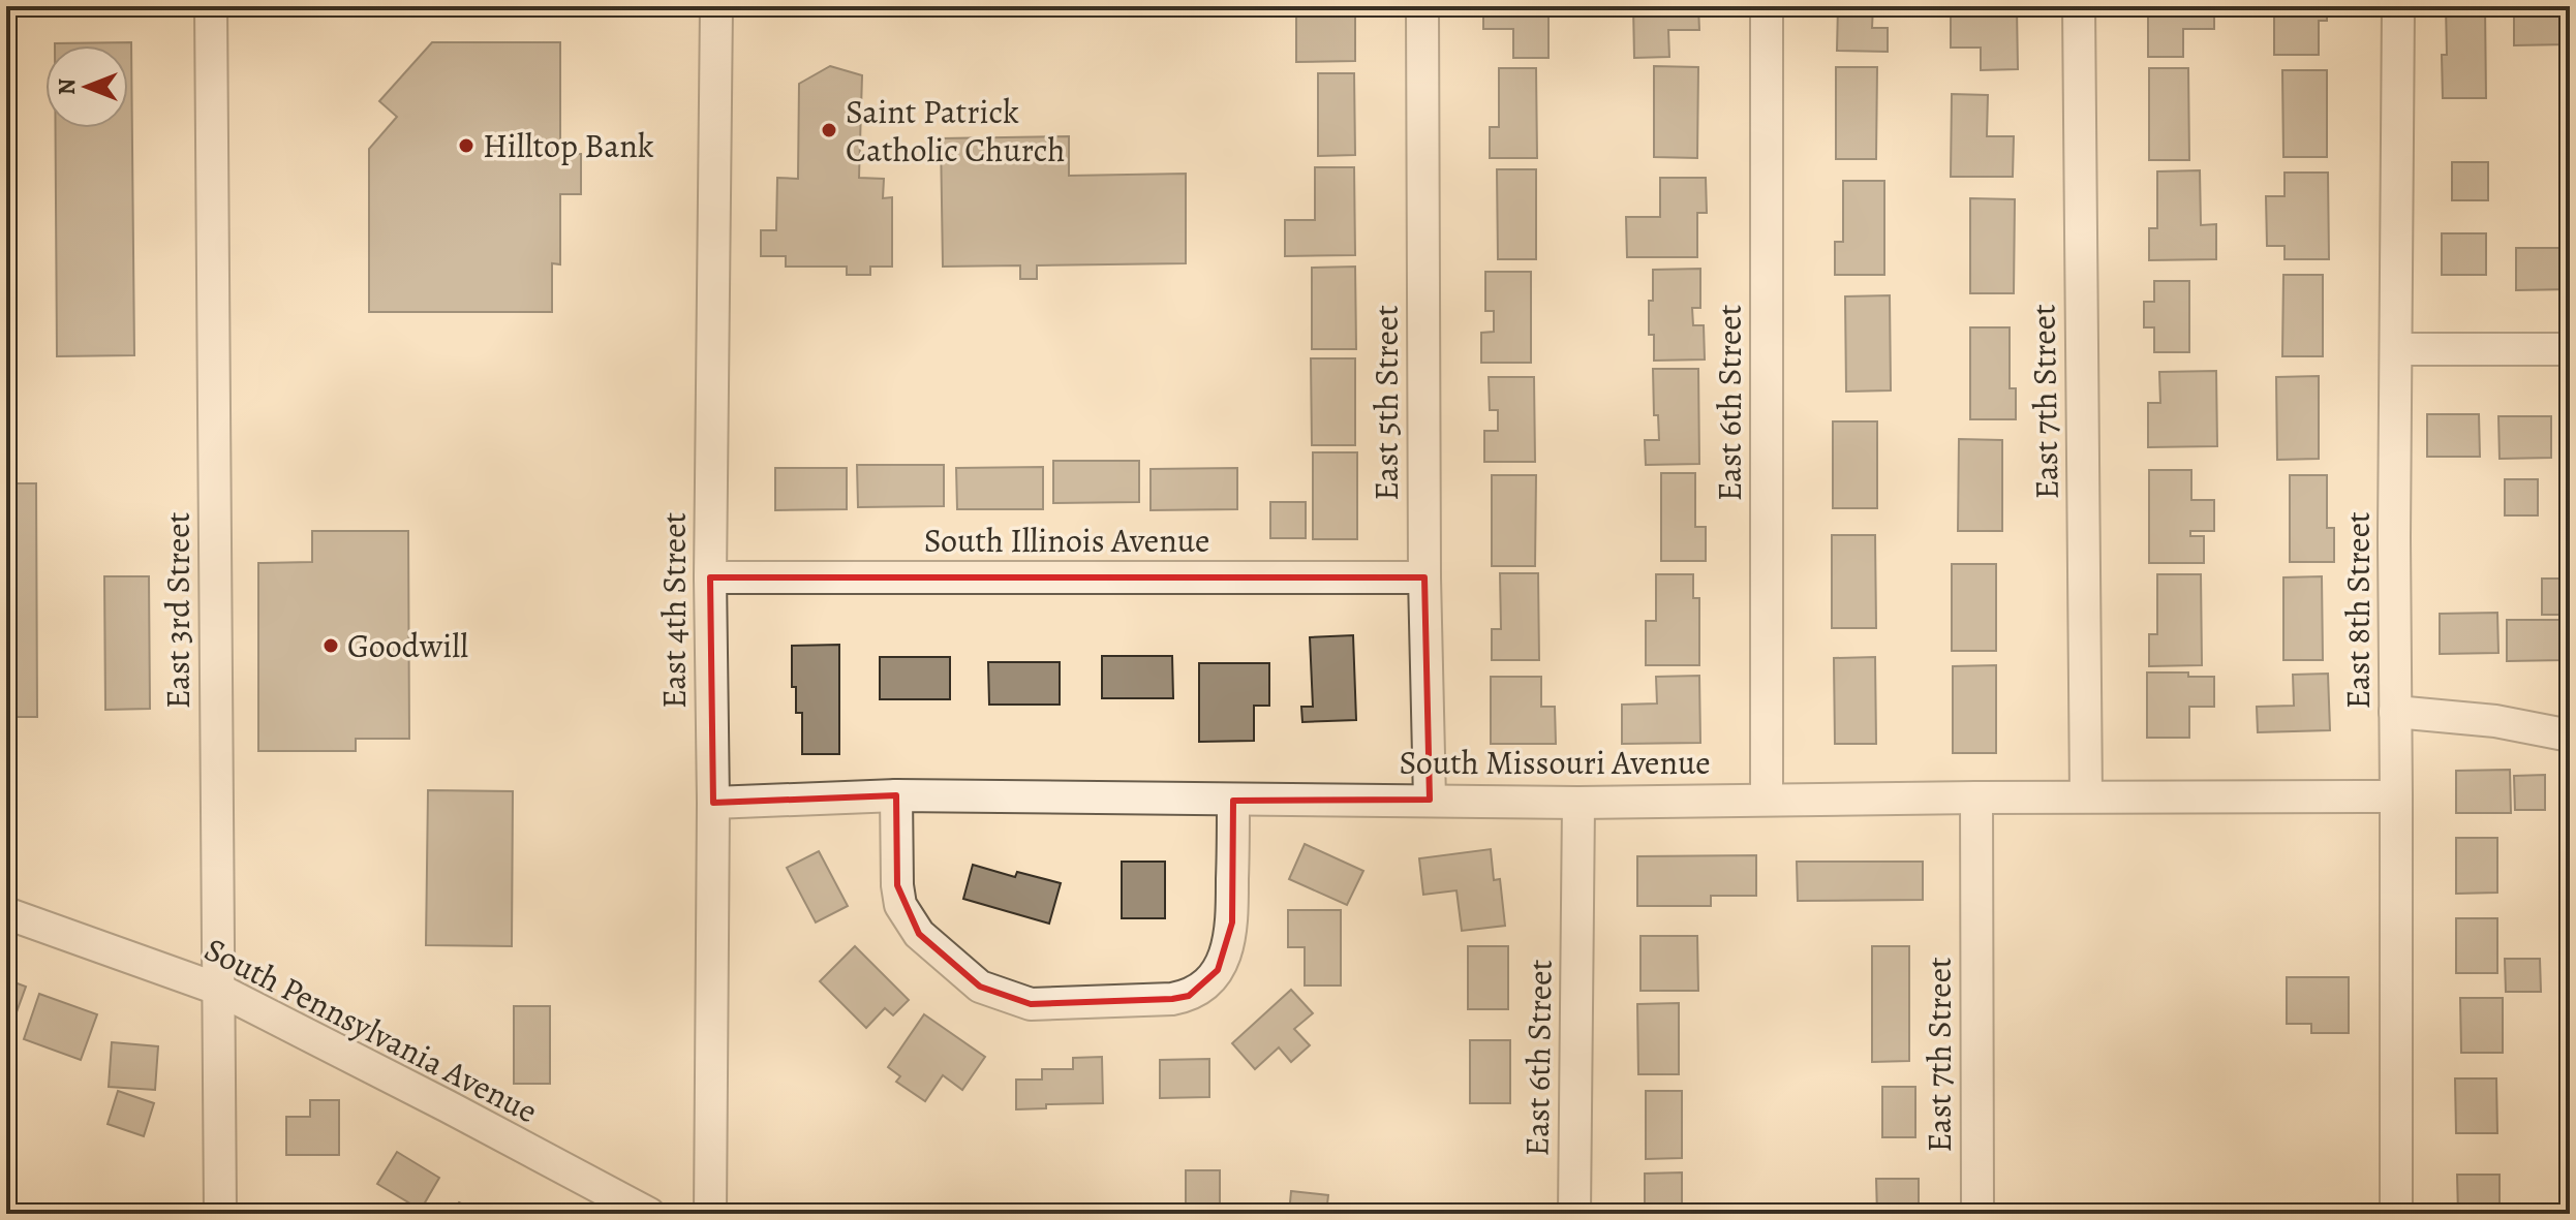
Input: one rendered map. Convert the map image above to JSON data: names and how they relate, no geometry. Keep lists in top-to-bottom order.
{
  "streets": {
    "street": [
      "East 7th Street",
      "East 5th Street",
      "East 6th Street",
      "South Illinois Avenue",
      "East 3rd Street",
      "East 4th Street",
      "East 8th Street",
      "South Missouri Avenue",
      "South Pennsylvania Avenue"
    ]
  },
  "crossings": [
    ["East 7th Street", "South Missouri Avenue"],
    ["East 5th Street", "South Illinois Avenue"],
    ["East 5th Street", "South Missouri Avenue"],
    ["East 6th Street", "South Missouri Avenue"],
    ["South Illinois Avenue", "East 4th Street"],
    ["East 3rd Street", "South Pennsylvania Avenue"],
    ["East 4th Street", "South Missouri Avenue"],
    ["East 8th Street", "South Missouri Avenue"]
  ],
  "places": ["Saint Patrick Catholic Church", "Hilltop Bank", "Goodwill"],
  "north": "left"
}
